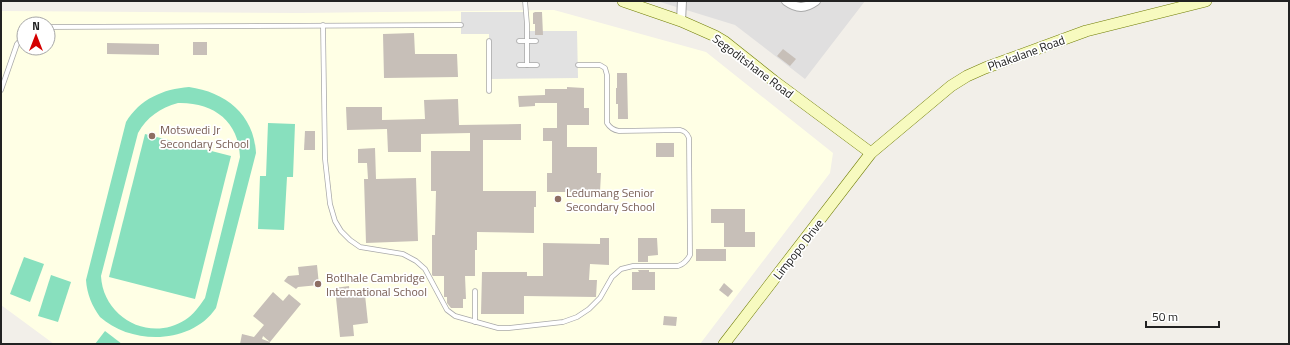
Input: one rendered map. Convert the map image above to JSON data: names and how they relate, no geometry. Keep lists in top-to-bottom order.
{
  "streets": {
    "street": ["Phakalane Road", "Segoditshane Road", "Limpopo Drive"]
  },
  "crossings": [
    ["Phakalane Road", "Segoditshane Road"],
    ["Phakalane Road", "Limpopo Drive"],
    ["Segoditshane Road", "Limpopo Drive"]
  ],
  "places": ["Motswedi Jr Secondary School", "Ledumang Senior Secondary School", "Botlhale Cambridge International School"],
  "scale_bar": "50 m",
  "north": "top"
}
